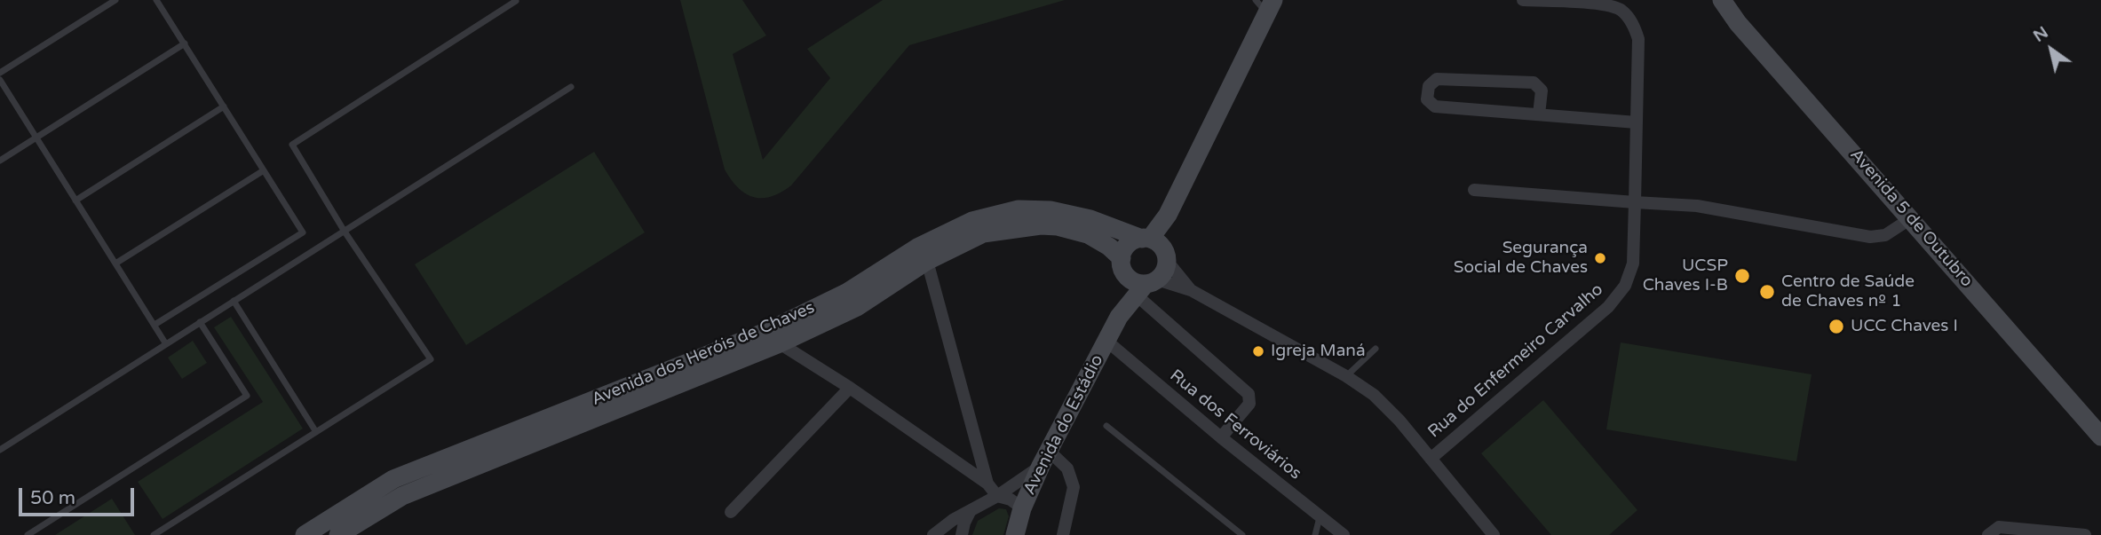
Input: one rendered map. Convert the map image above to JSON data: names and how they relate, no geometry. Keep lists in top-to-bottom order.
{
  "streets": {
    "main road": ["Avenida 5 de Outubro", "Avenida dos Heróis de Chaves", "Avenida do Estádio"],
    "street": ["Rua do Enfermeiro Carvalho", "Rua dos Ferroviários"]
  },
  "crossings": [
    ["Avenida dos Heróis de Chaves", "Avenida do Estádio"],
    ["Avenida do Estádio", "Rua dos Ferroviários"]
  ],
  "places": [
    "Segurança Social de Chaves",
    "UCSP Chaves I-B",
    "Centro de Saúde de Chaves nº 1",
    "UCC Chaves I",
    "Igreja Maná"
  ],
  "scale_bar": "50 m",
  "north": "top left"
}
